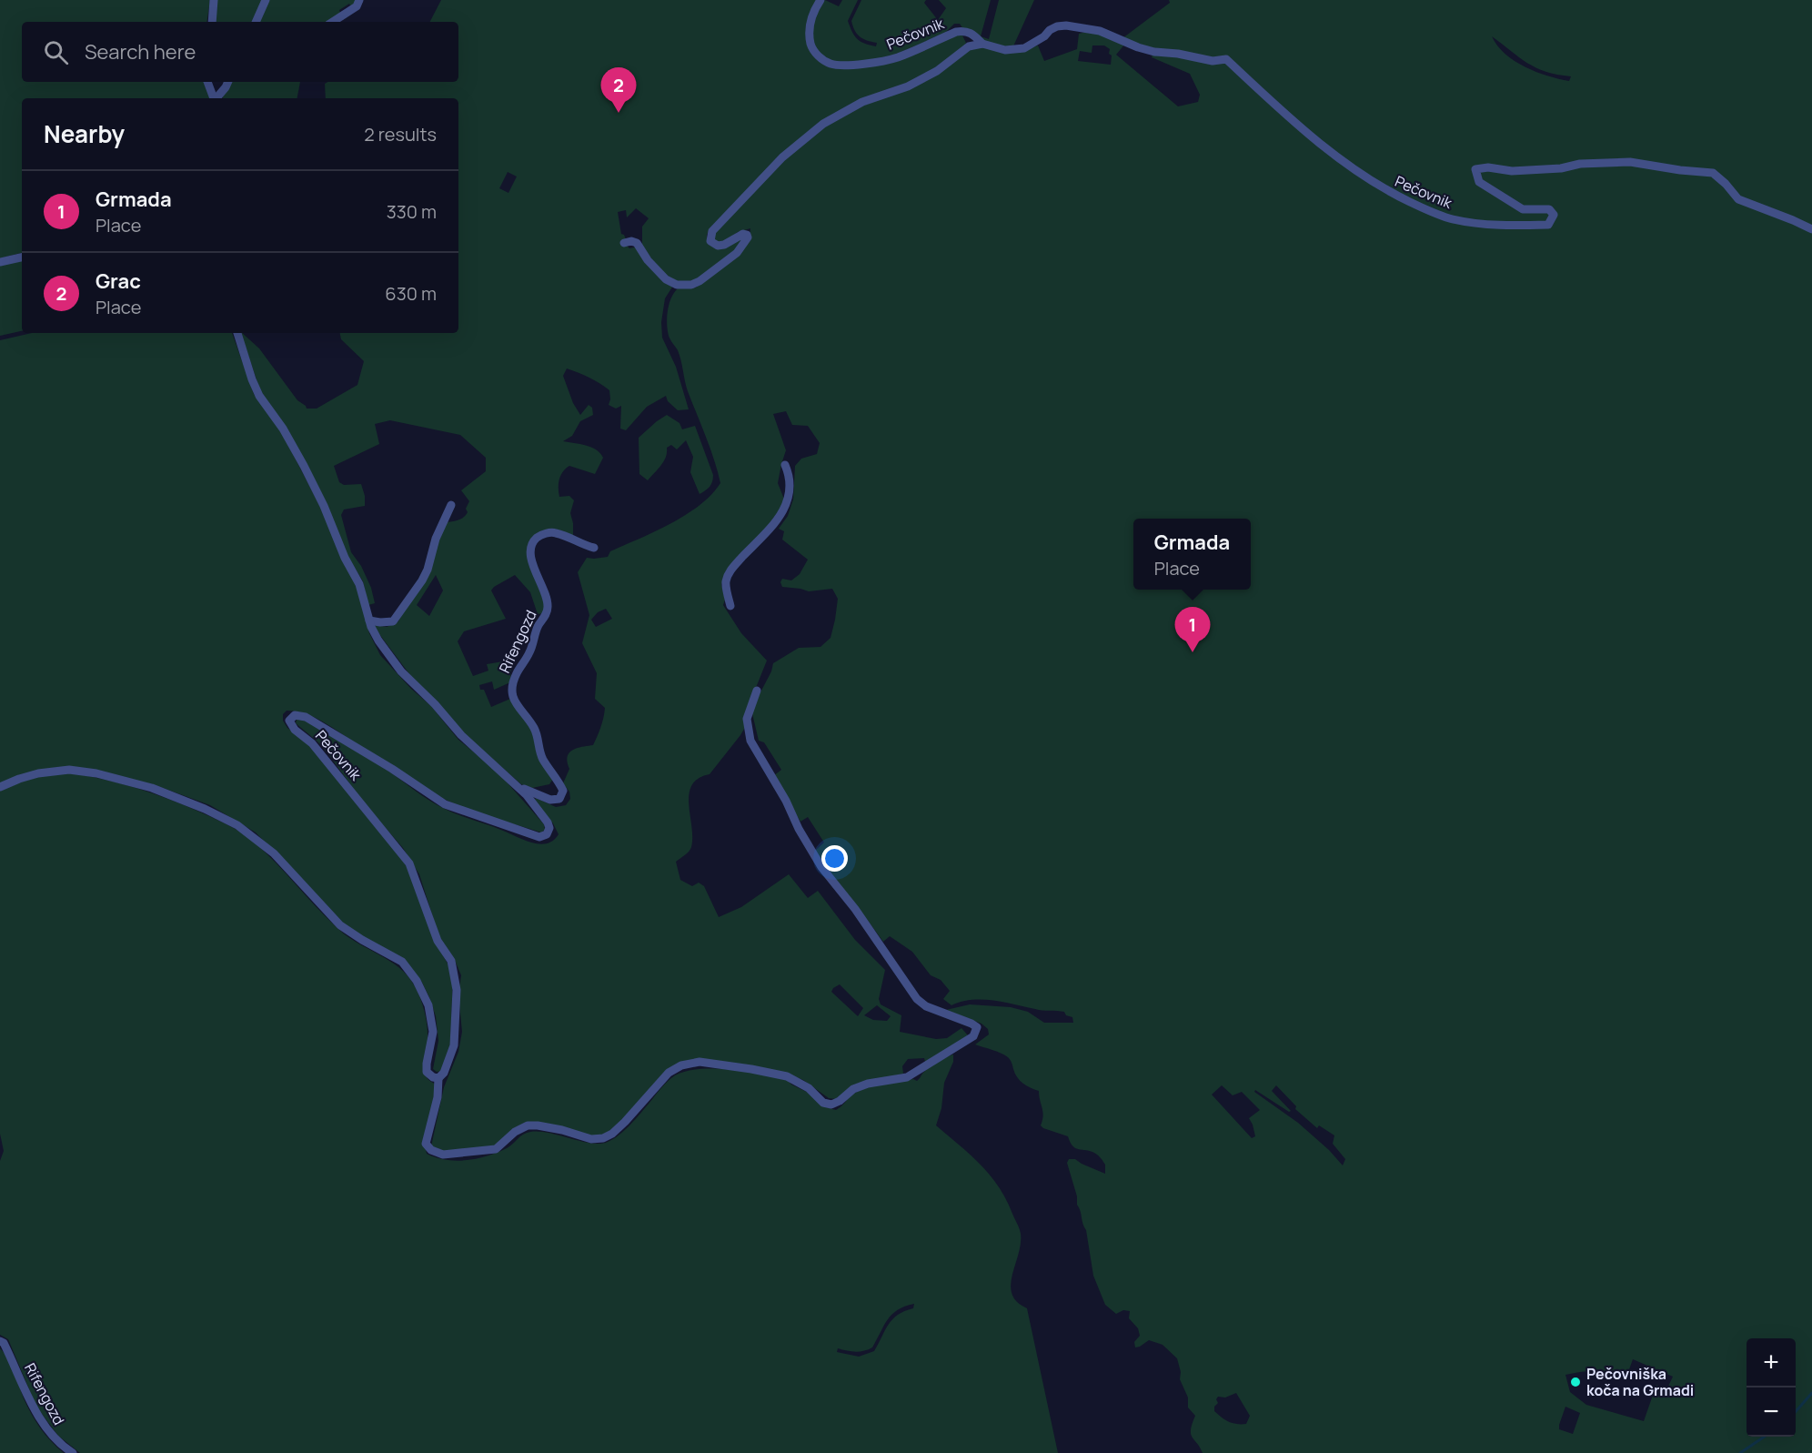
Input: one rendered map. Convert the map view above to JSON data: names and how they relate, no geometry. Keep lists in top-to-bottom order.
{
  "streets": {
    "street": ["Pečovnik", "Rifengozd"]
  },
  "crossings": [
    ["Pečovnik", "Rifengozd"]
  ],
  "places": ["Pečovniška koča na Grmadi"],
  "page": {
    "search": "Search here",
    "pins": ["2", "1"],
    "heading": ["Nearby", "2 results"],
    "list": [
      {
        "mark": "1",
        "name": "Grmada",
        "note": "Place",
        "value": "330 m"
      },
      {
        "mark": "2",
        "name": "Grac",
        "note": "Place",
        "value": "630 m"
      }
    ],
    "popup": ["Grmada", "Place"],
    "map_buttons": ["+", "−"]
  }
}
